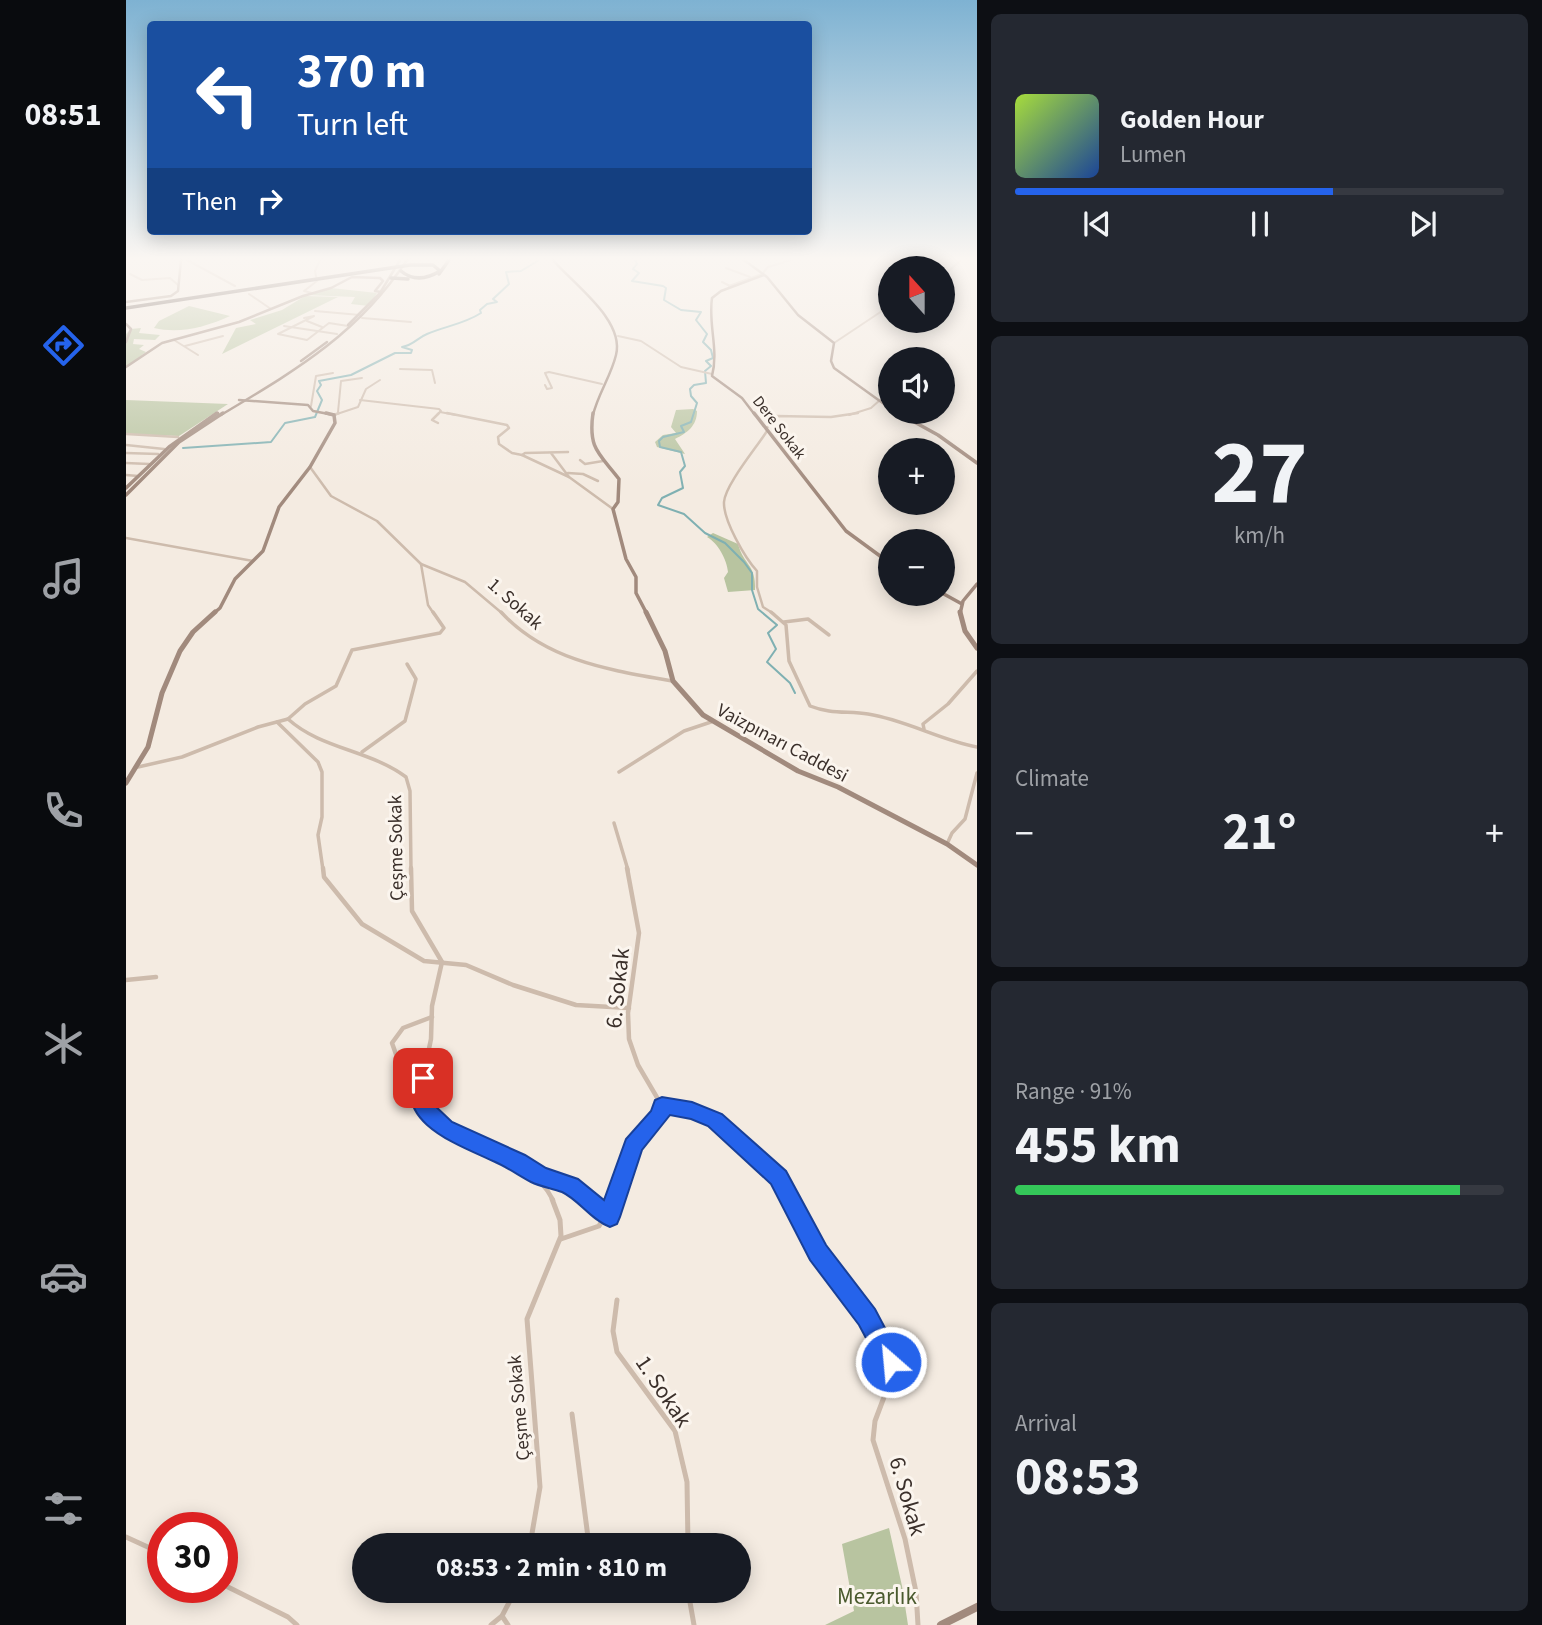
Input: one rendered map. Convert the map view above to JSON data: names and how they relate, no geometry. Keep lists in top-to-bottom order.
{
  "streets": {
    "street": [
      "Dere Sokak",
      "1. Sokak",
      "Vaizpınarı Caddesi",
      "Çeşme Sokak",
      "6. Sokak"
    ]
  },
  "crossings": [
    ["1. Sokak", "Vaizpınarı Caddesi"]
  ],
  "parks": ["Mezarlık"],
  "north": "top",
  "page": {
    "tabs": "08:51",
    "turn": ["370 m", "Turn left"],
    "song": ["Golden Hour", "Lumen"],
    "then": "Then",
    "map_buttons": ["+", "−"],
    "tile": [
      ["27", "km/h"],
      "Climate",
      ["Range · 91%", "455 km"],
      ["Arrival", "08:53"]
    ],
    "heat": ["−", "21°", "+"],
    "limit": "30",
    "trip": "08:53 · 2 min · 810 m"
  }
}
